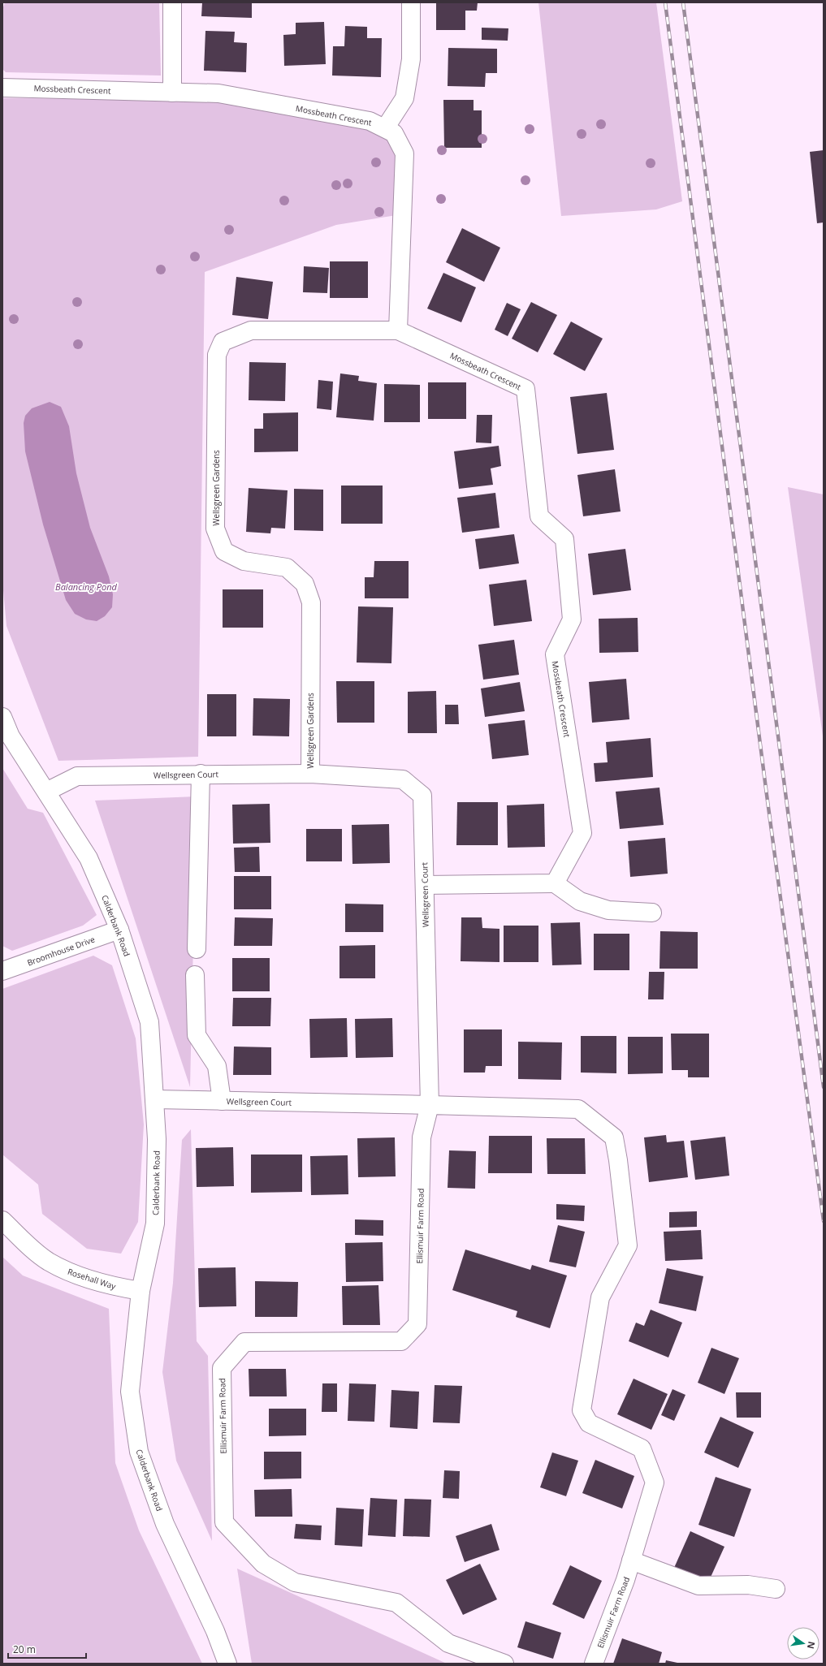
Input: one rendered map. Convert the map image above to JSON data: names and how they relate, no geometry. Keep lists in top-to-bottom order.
{
  "streets": {
    "street": [
      "Mossbeath Crescent",
      "Wellsgreen Gardens",
      "Wellsgreen Court",
      "Calderbank Road",
      "Broomhouse Drive",
      "Ellismuir Farm Road",
      "Rosehall Way"
    ]
  },
  "crossings": [
    ["Mossbeath Crescent", "Wellsgreen Gardens"],
    ["Wellsgreen Gardens", "Wellsgreen Court"],
    ["Wellsgreen Court", "Calderbank Road"],
    ["Wellsgreen Court", "Ellismuir Farm Road"],
    ["Calderbank Road", "Broomhouse Drive"],
    ["Calderbank Road", "Rosehall Way"]
  ],
  "water": ["Balancing Pond"],
  "scale_bar": "20 m",
  "north": "right"
}
